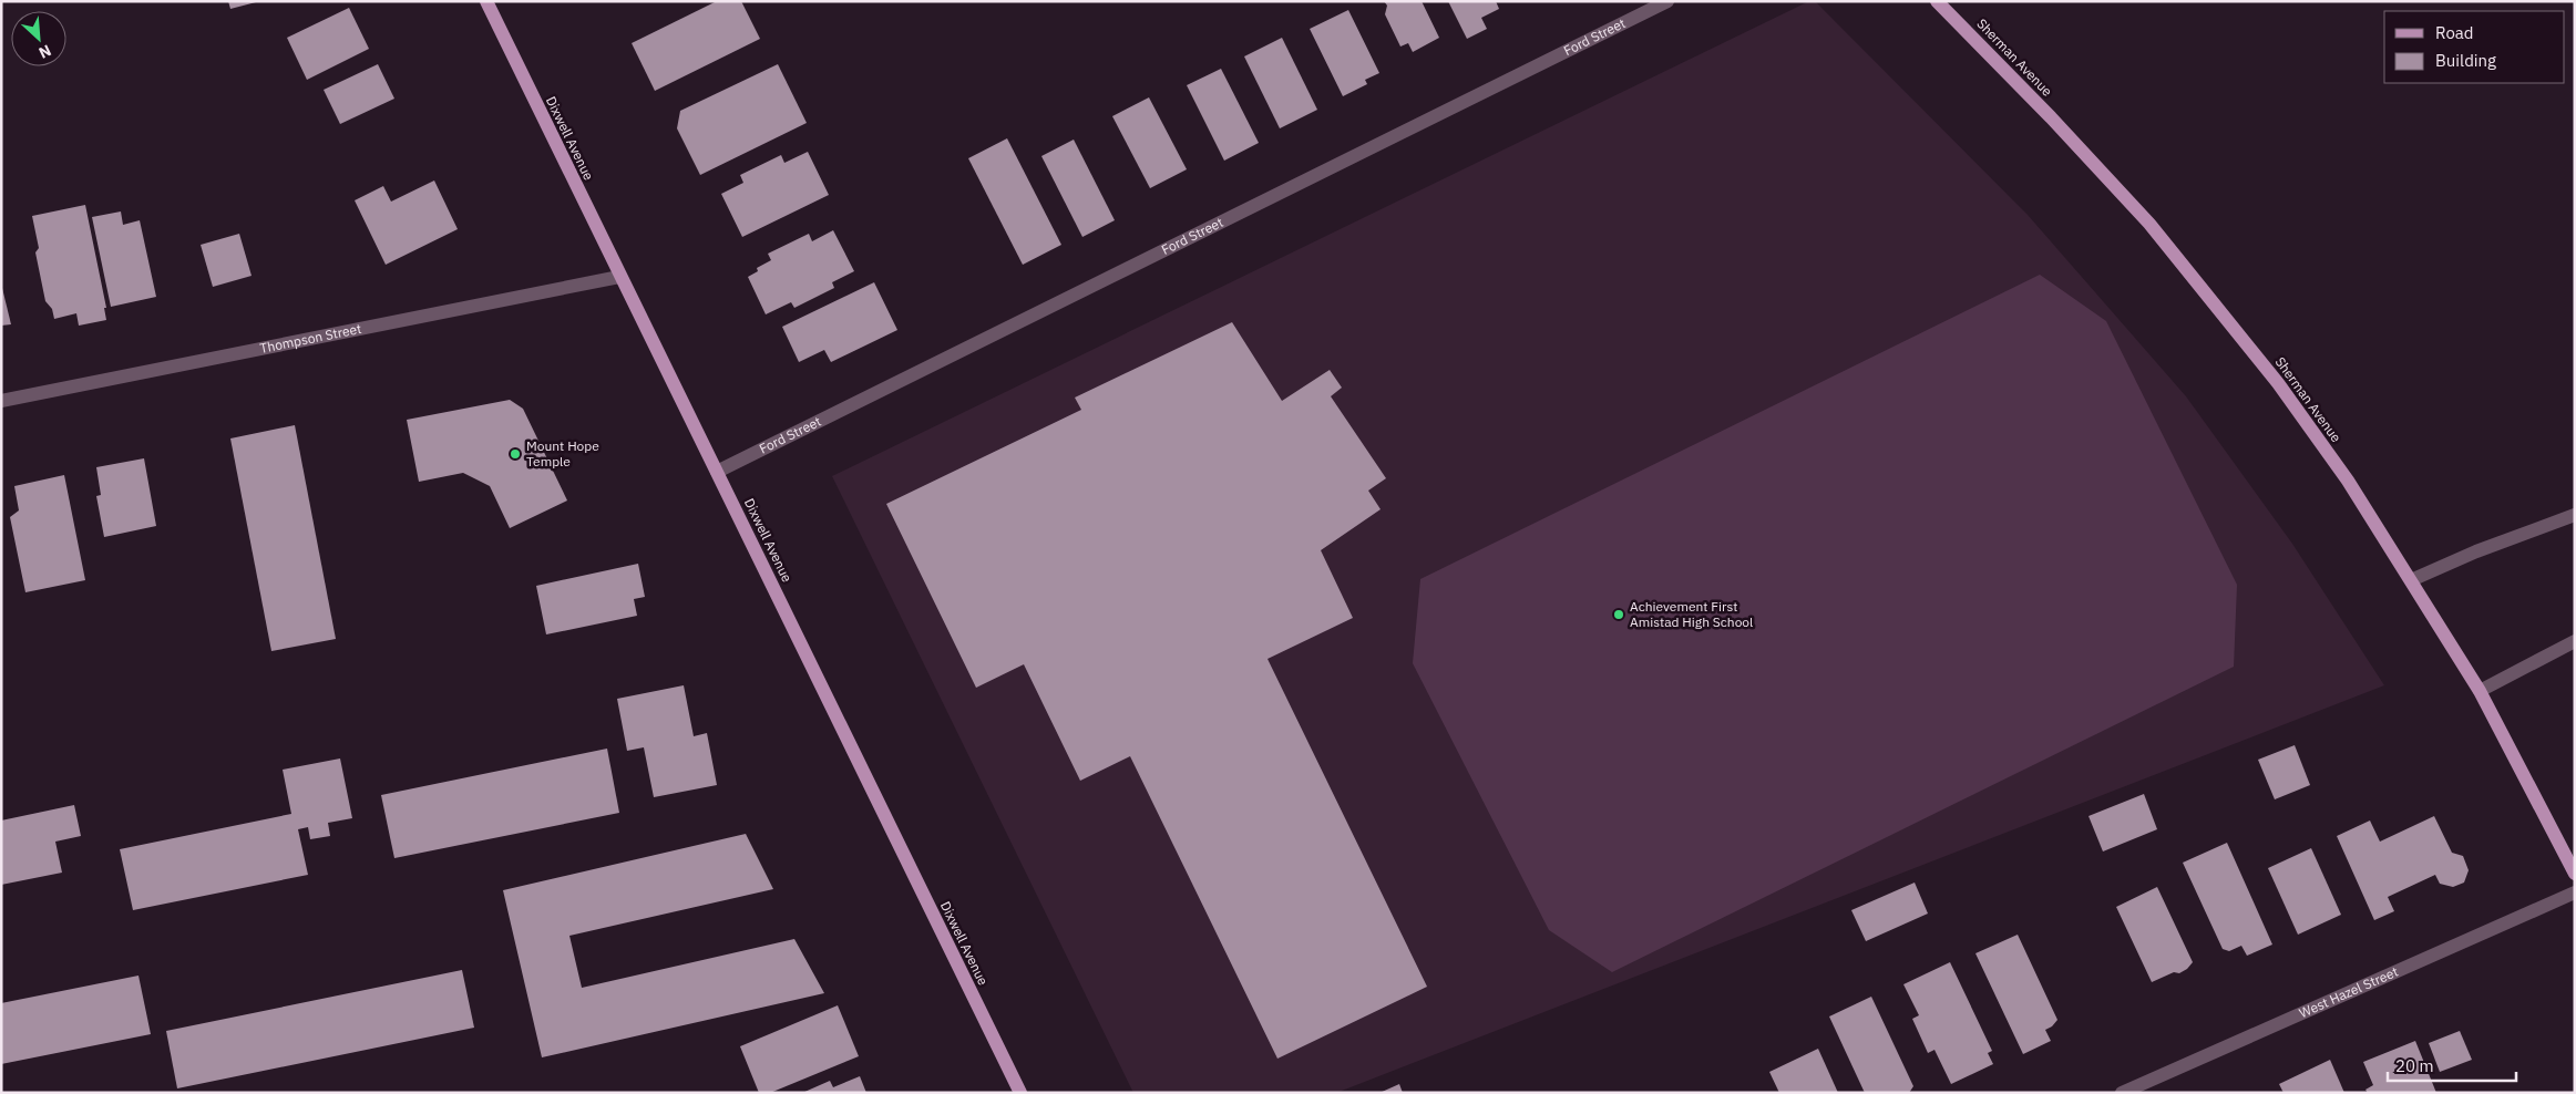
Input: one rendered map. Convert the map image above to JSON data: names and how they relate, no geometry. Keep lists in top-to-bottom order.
{
  "streets": {
    "main road": ["Sherman Avenue", "Dixwell Avenue"],
    "street": ["Ford Street", "Thompson Street", "West Hazel Street"]
  },
  "crossings": [
    ["Ford Street", "Dixwell Avenue"],
    ["Dixwell Avenue", "Thompson Street"]
  ],
  "places": ["Mount Hope Temple", "Achievement First Amistad High School"],
  "legend": ["Road", "Building"],
  "scale_bar": "20 m",
  "north": "bottom right"
}
